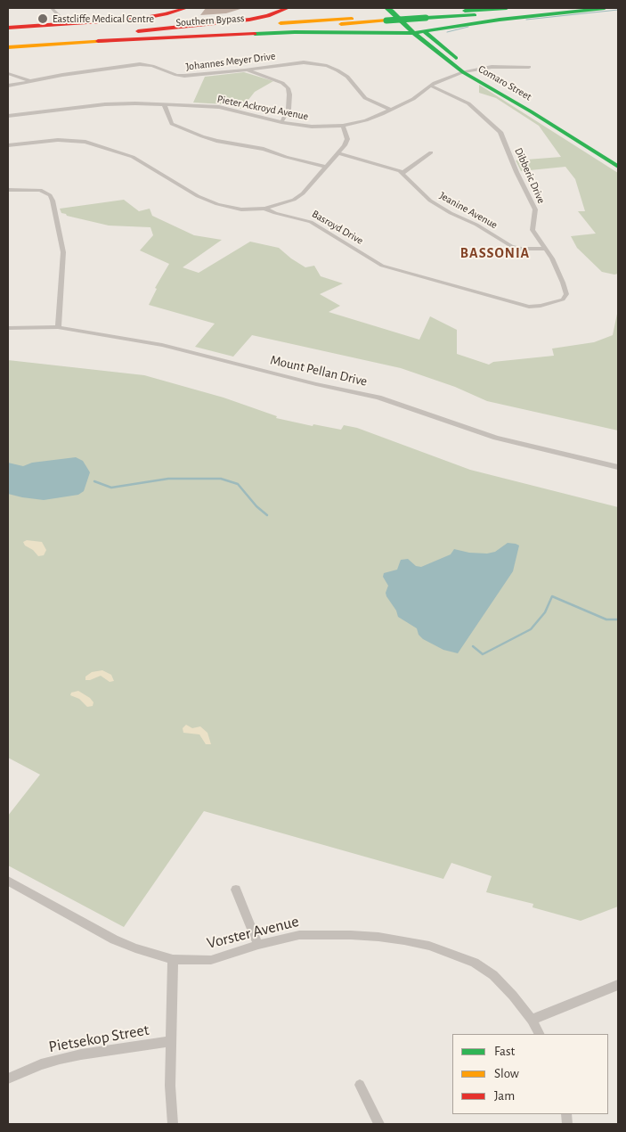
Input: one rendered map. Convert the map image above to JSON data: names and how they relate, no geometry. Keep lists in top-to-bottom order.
{
  "streets": {
    "main road": ["Southern Bypass", "Comaro Street"],
    "street": [
      "Johannes Meyer Drive",
      "Pieter Ackroyd Avenue",
      "Dibberic Drive",
      "Jeanine Avenue",
      "Basroyd Drive",
      "Mount Pellan Drive",
      "Vorster Avenue",
      "Pietsekop Street"
    ]
  },
  "crossings": [
    ["Southern Bypass", "Comaro Street"],
    ["Johannes Meyer Drive", "Pieter Ackroyd Avenue"],
    ["Comaro Street", "Pieter Ackroyd Avenue"],
    ["Pieter Ackroyd Avenue", "Dibberic Drive"],
    ["Dibberic Drive", "Jeanine Avenue"],
    ["Dibberic Drive", "Basroyd Drive"]
  ],
  "districts": ["BASSONIA"],
  "places": ["Eastcliffe Medical Centre"],
  "legend": ["Fast", "Slow", "Jam"]
}
